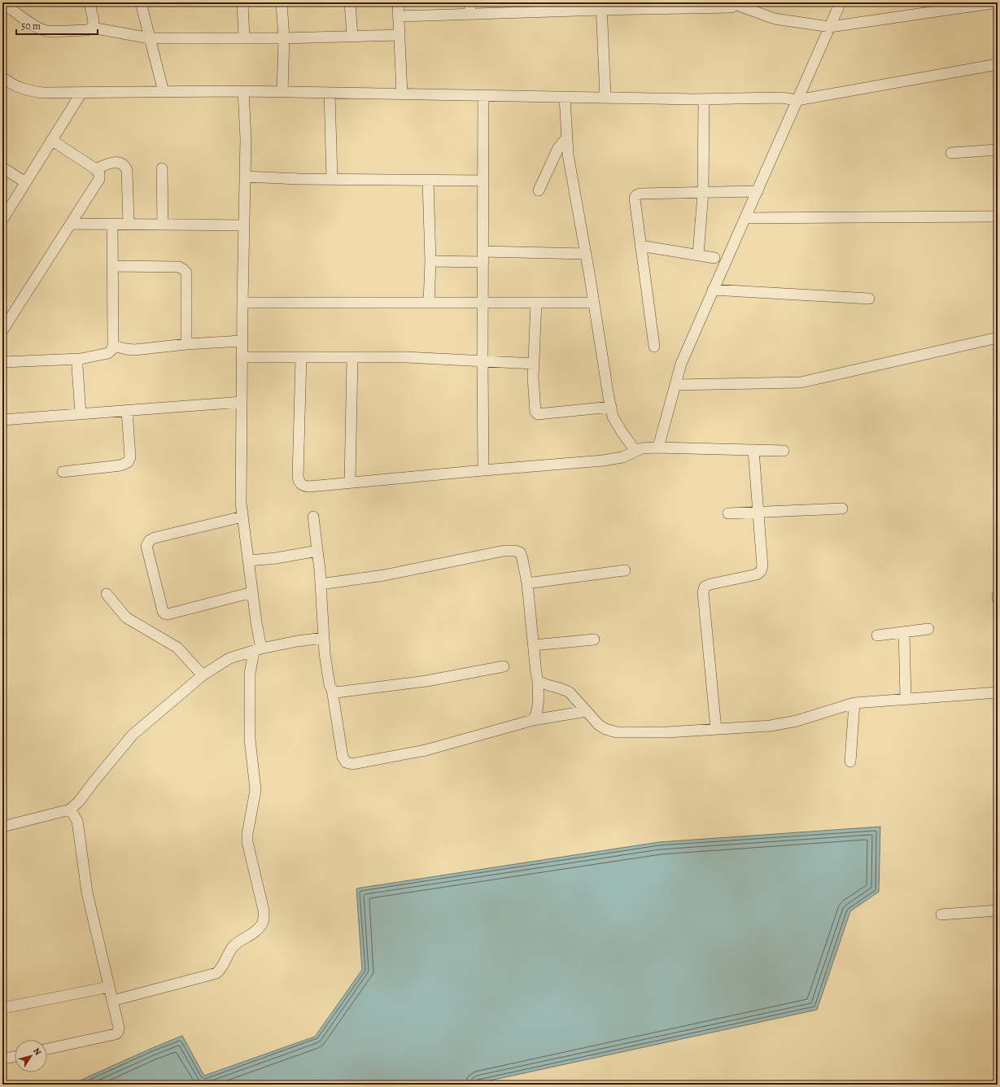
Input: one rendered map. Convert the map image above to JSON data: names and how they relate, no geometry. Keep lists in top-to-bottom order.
{
  "scale_bar": "50 m",
  "north": "top right"
}
